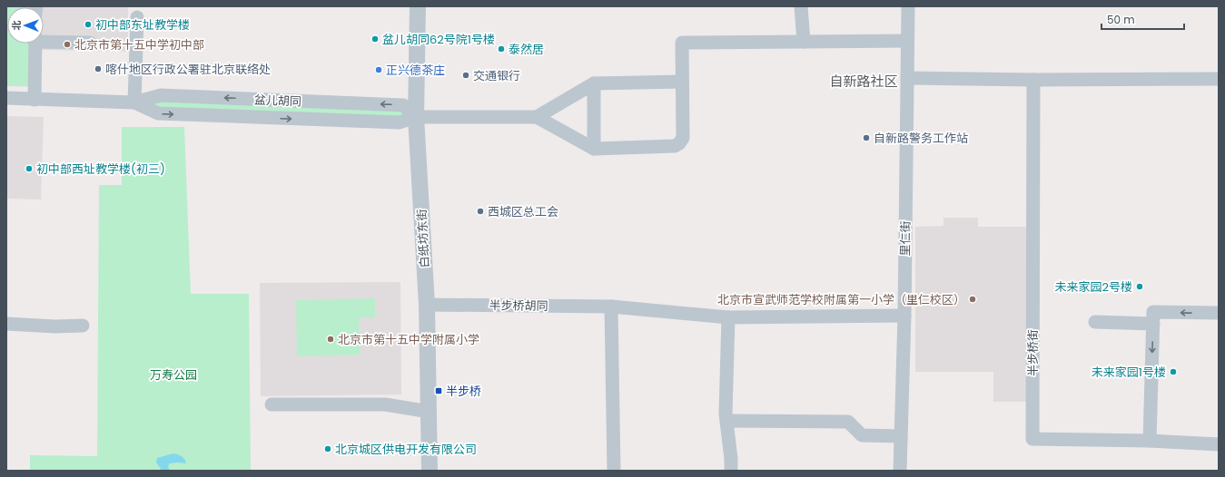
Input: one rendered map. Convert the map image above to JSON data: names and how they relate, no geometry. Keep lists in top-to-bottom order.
{
  "streets": {
    "street": [
      "盆儿胡同",
      "白纸坊东街",
      "里仁街",
      "半步桥胡同",
      "半步桥街"
    ]
  },
  "crossings": [
    ["盆儿胡同", "白纸坊东街"],
    ["白纸坊东街", "半步桥胡同"],
    ["里仁街", "半步桥胡同"]
  ],
  "districts": ["自新路社区"],
  "parks": ["万寿公园"],
  "places": {
    "other": [
      "初中部东址教学楼",
      "盆儿胡同62号院1号楼",
      "北京市第十五中学初中部",
      "泰然居",
      "喀什地区行政公署驻北京联络处",
      "正兴德茶庄",
      "交通银行",
      "自新路警务工作站",
      "初中部西址教学楼(初三)",
      "西城区总工会",
      "未来家园2号楼",
      "北京市宣武师范学校附属第一小学（里仁校区）",
      "北京市第十五中学附属小学",
      "未来家园1号楼",
      "北京城区供电开发有限公司"
    ],
    "transit": ["半步桥"]
  },
  "scale_bar": "50 m",
  "north": "left"
}
